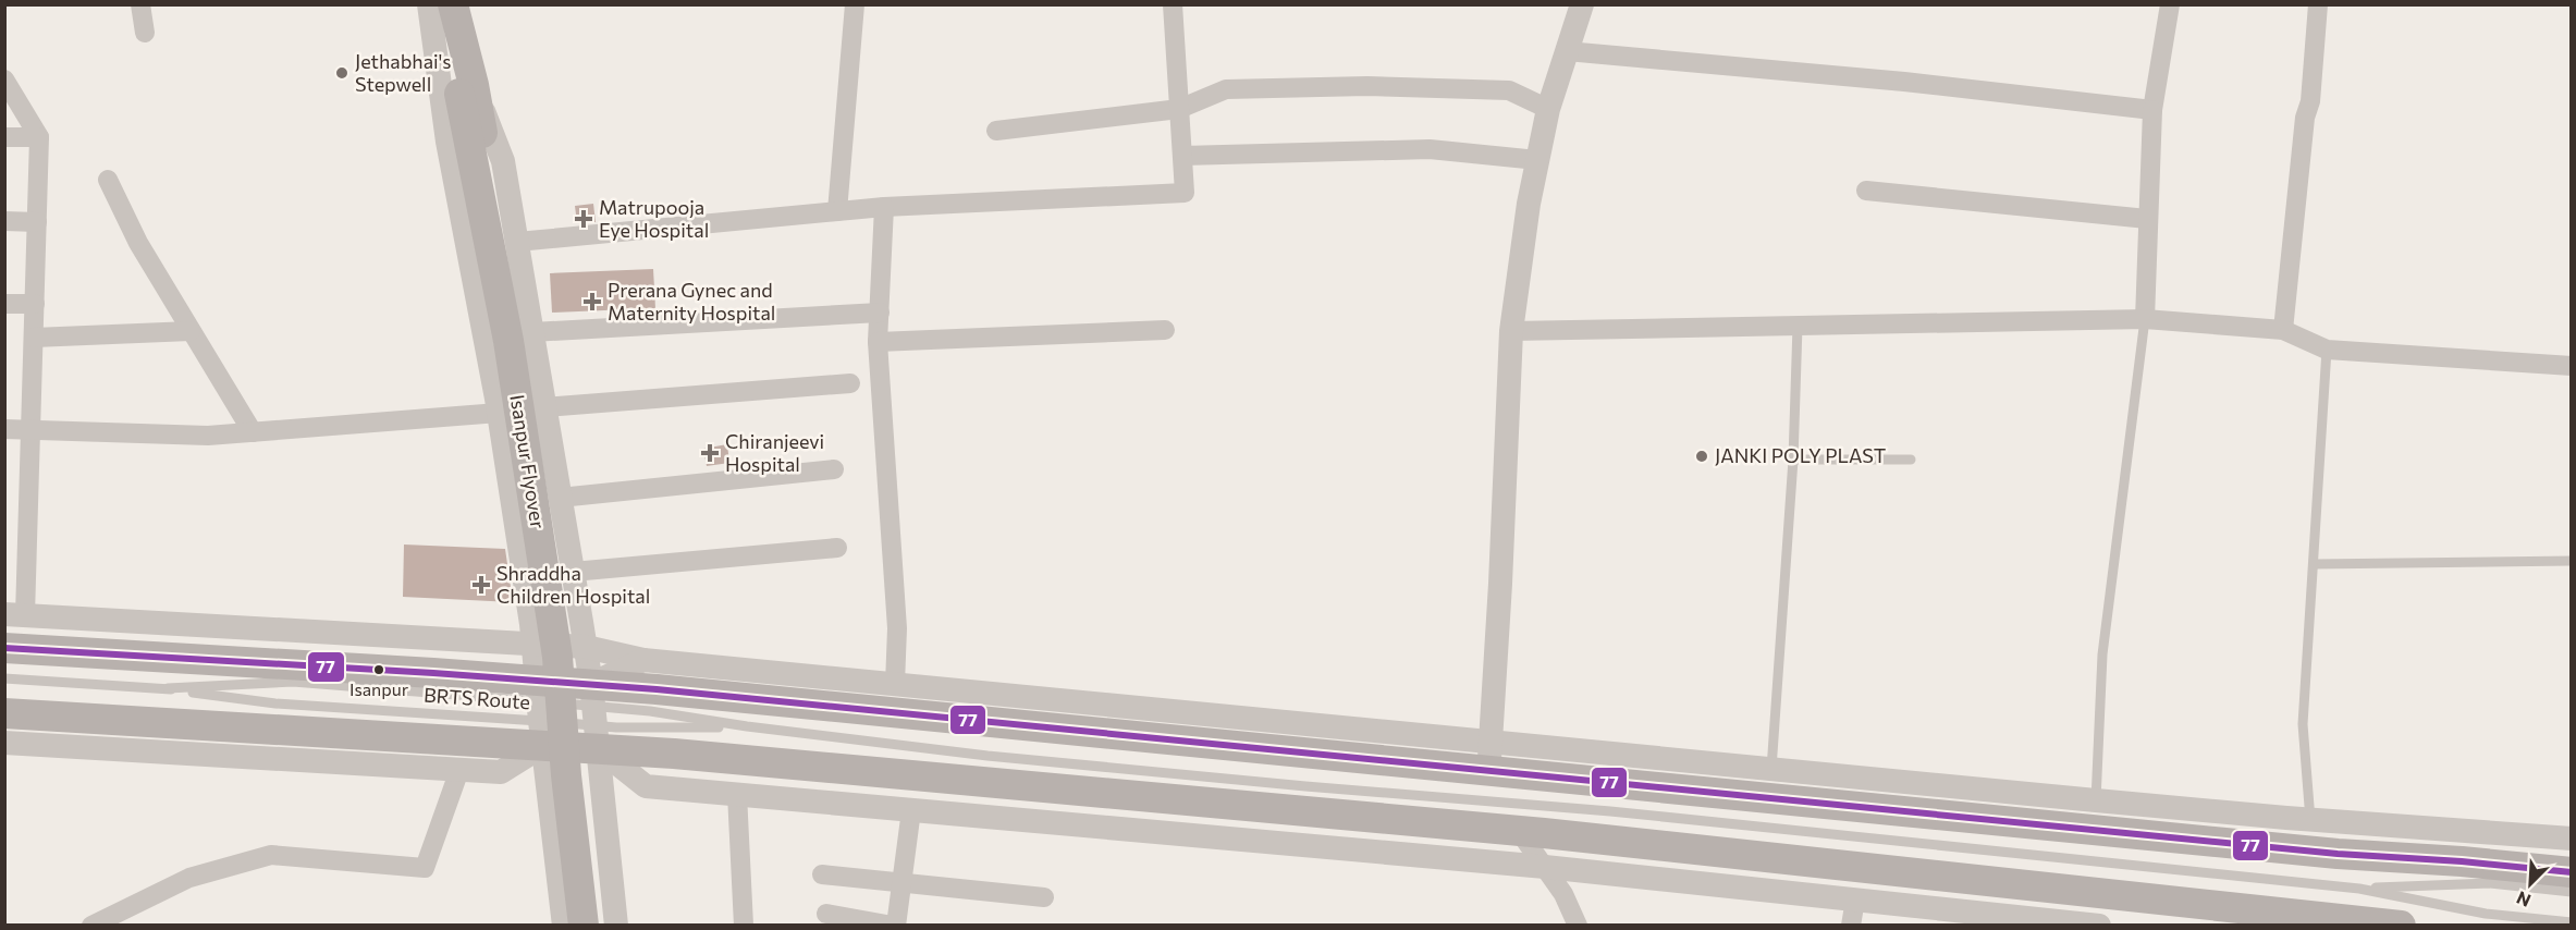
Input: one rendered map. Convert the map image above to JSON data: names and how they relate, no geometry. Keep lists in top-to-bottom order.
{
  "streets": {
    "main road": ["Isanpur Flyover"],
    "lane": ["BRTS Route"]
  },
  "places": {
    "other": ["Jethabhai's Stepwell", "JANKI POLY PLAST", "Isanpur"],
    "health": [
      "Matrupooja Eye Hospital",
      "Prerana Gynec and Maternity Hospital",
      "Chiranjeevi Hospital",
      "Shraddha Children Hospital"
    ]
  },
  "lines": ["transit line 77"],
  "north": "bottom left"
}
